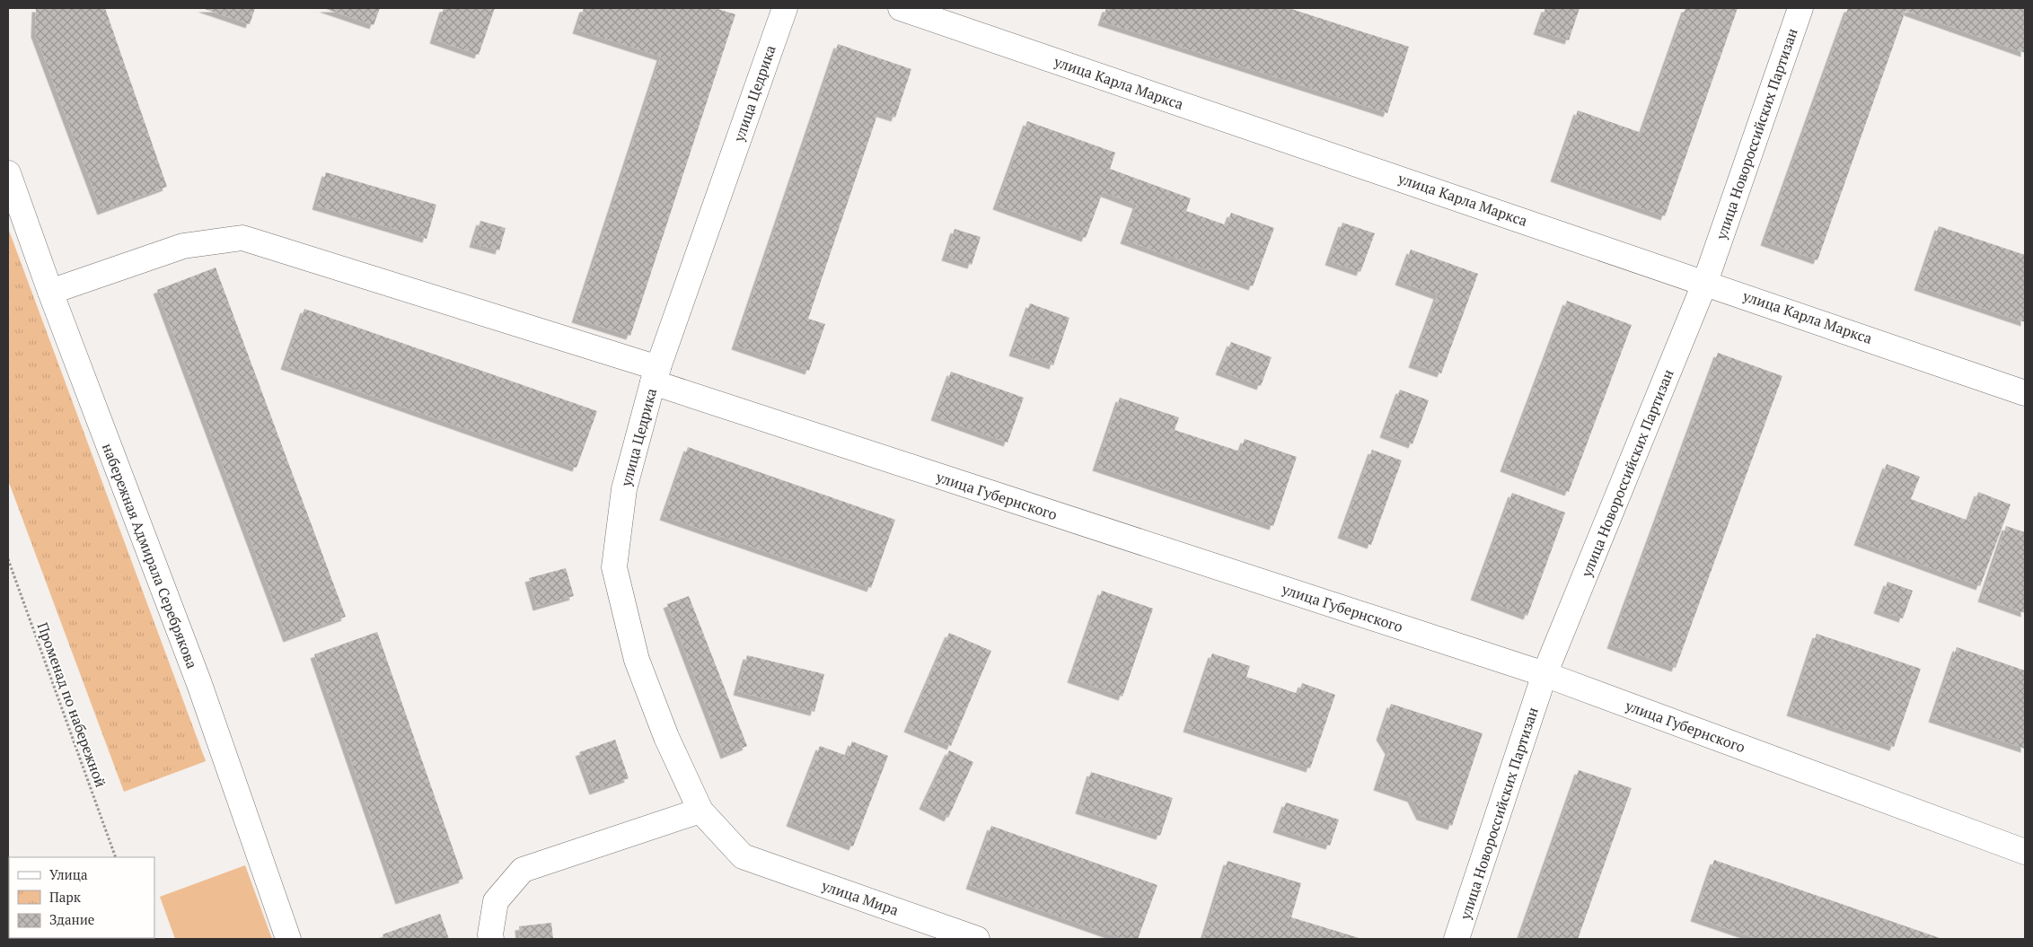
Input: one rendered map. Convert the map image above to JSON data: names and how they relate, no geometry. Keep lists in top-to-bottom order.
{
  "streets": {
    "street": [
      "улица Карла Маркса",
      "улица Цедрика",
      "улица Новороссийских Партизан",
      "улица Губернского",
      "набережная Адмирала Серебрякова",
      "улица Мира"
    ],
    "path": ["Променад по набережной"]
  },
  "crossings": [
    ["улица Карла Маркса", "улица Новороссийских Партизан"],
    ["улица Цедрика", "улица Губернского"],
    ["улица Цедрика", "улица Мира"],
    ["улица Новороссийских Партизан", "улица Губернского"],
    ["улица Губернского", "набережная Адмирала Серебрякова"]
  ],
  "legend": ["Улица", "Парк", "Здание"]
}
